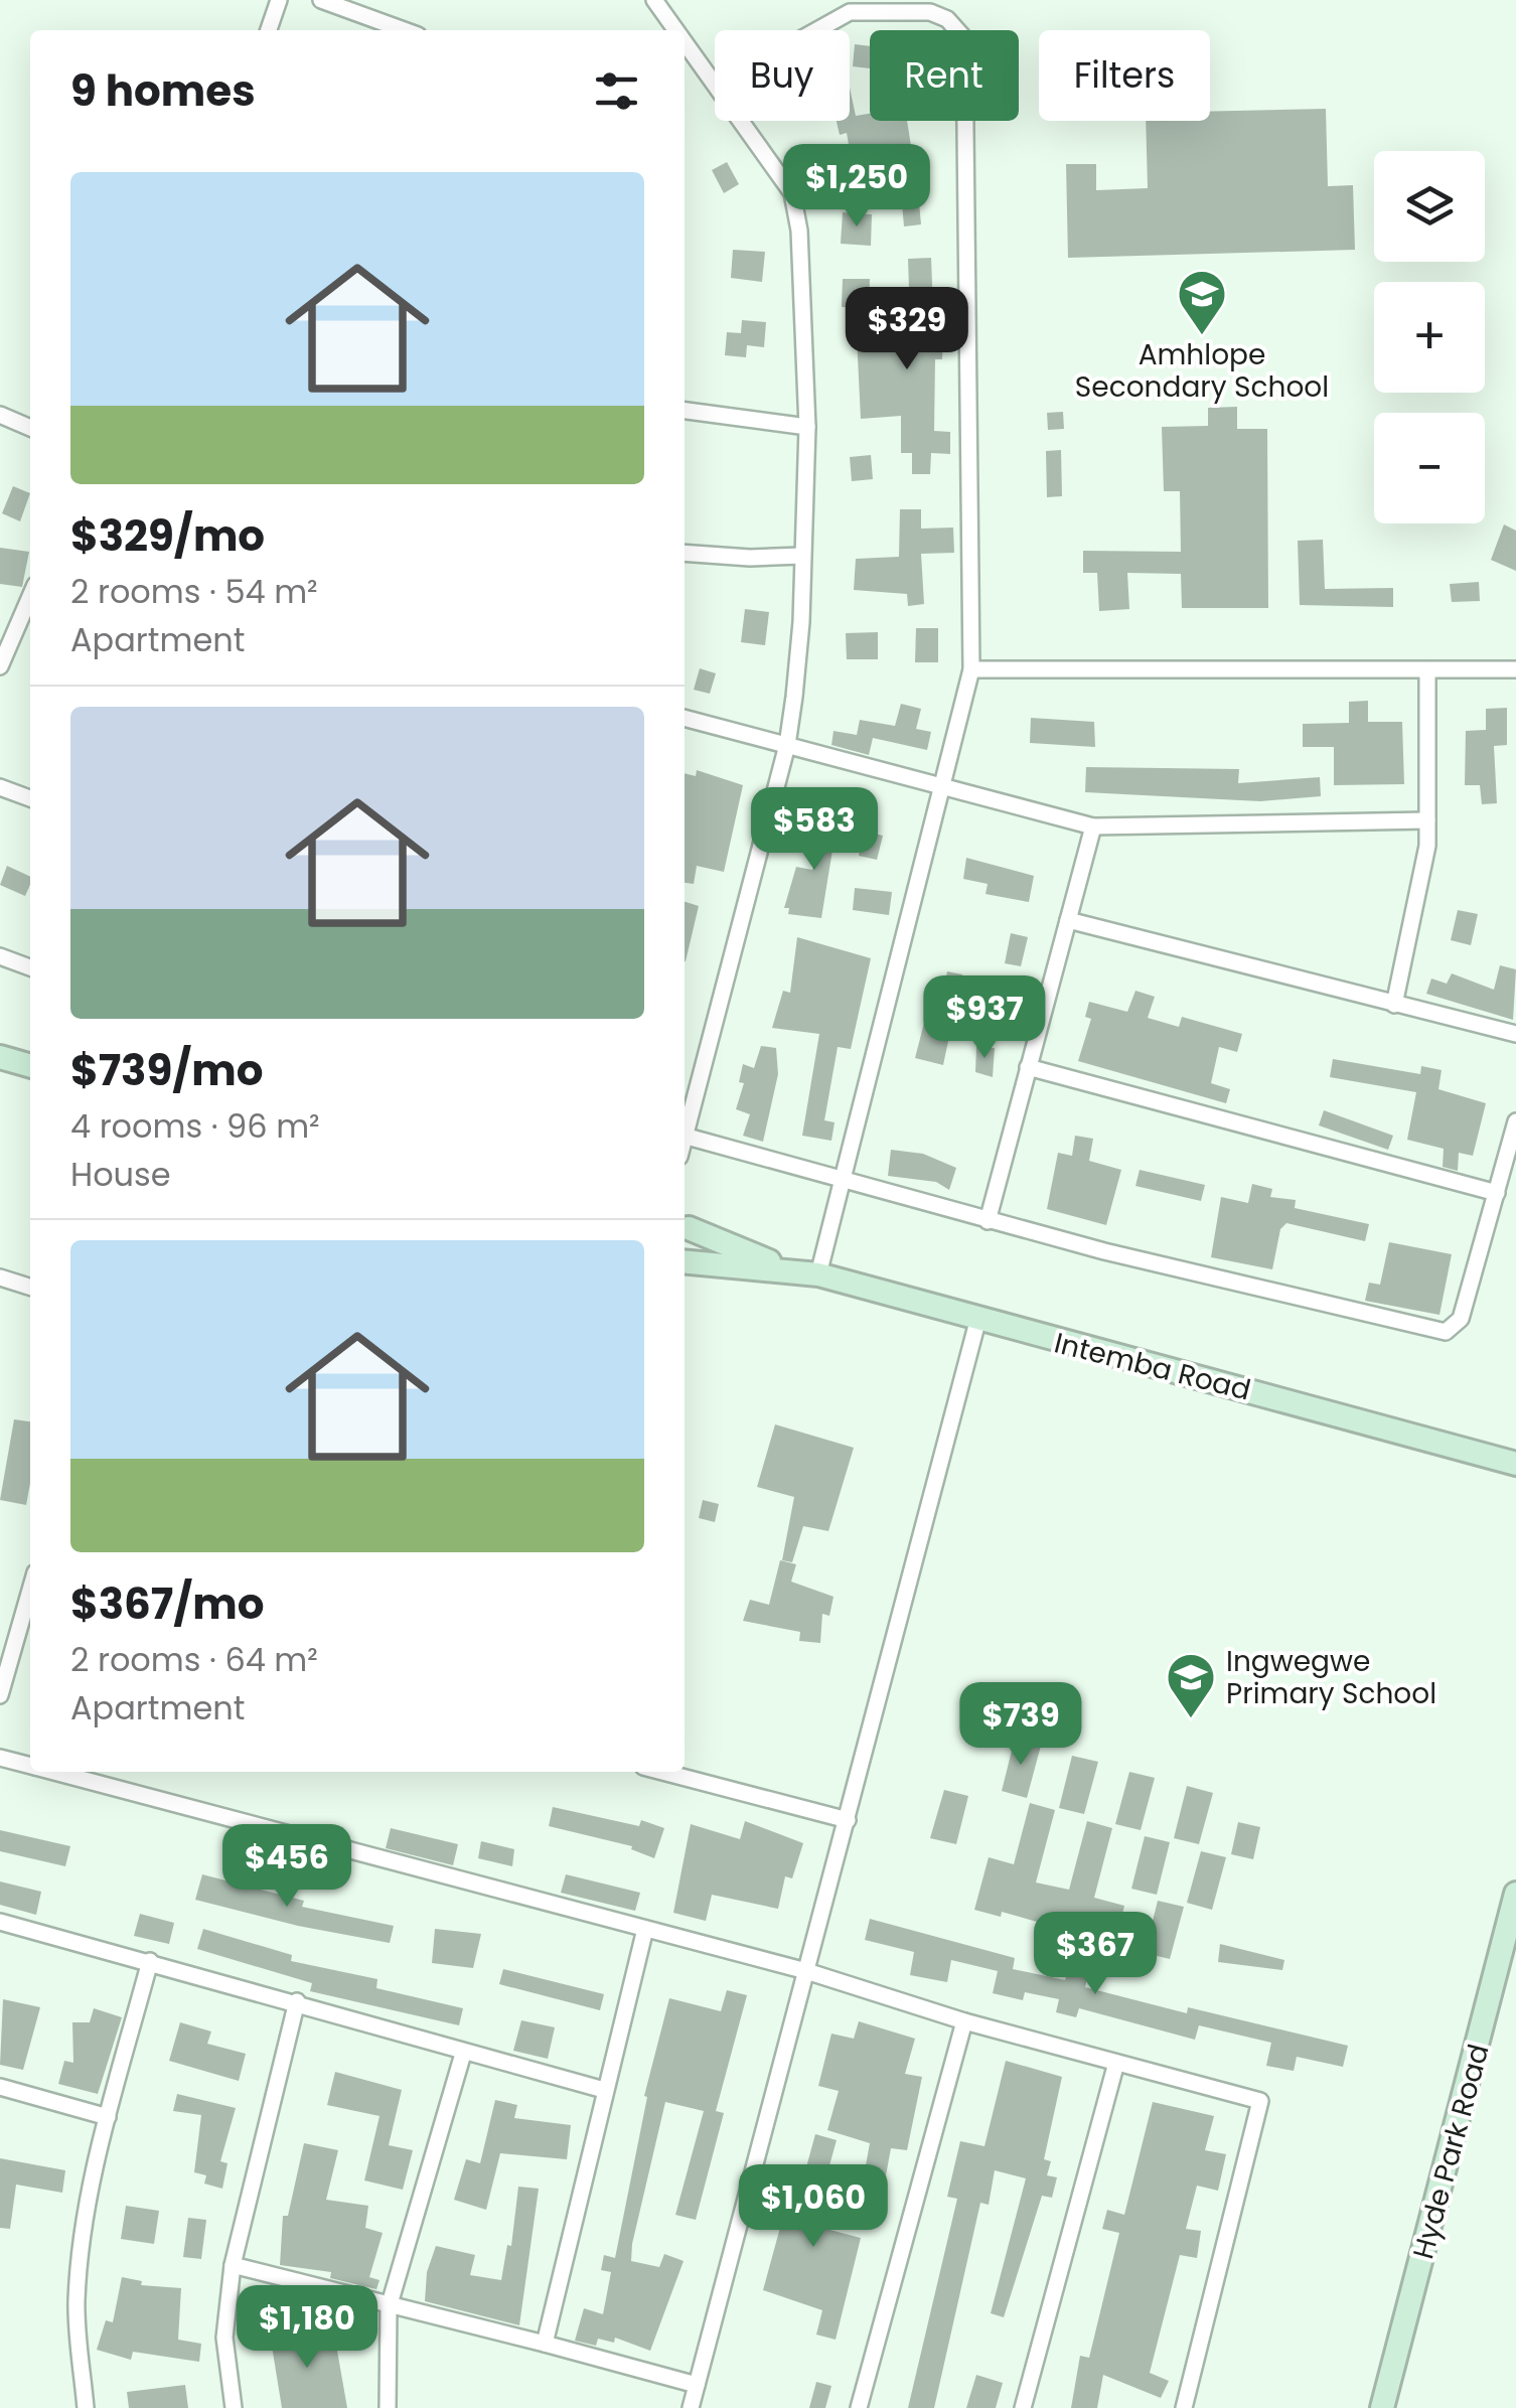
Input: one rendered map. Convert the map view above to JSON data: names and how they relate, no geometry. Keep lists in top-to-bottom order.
{
  "streets": {
    "street": ["Intemba Road", "Hyde Park Road"]
  },
  "places": {
    "school or university": ["Amhlope Secondary School", "Ingwegwe Primary School"]
  },
  "page": {
    "chip": ["Buy", "Rent", "Filters"],
    "heading": "9 homes",
    "price": [
      "$1,250",
      "$329",
      "$583",
      "$937",
      "$739",
      "$456",
      "$367",
      "$1,060",
      "$1,180"
    ],
    "map_buttons": ["+", "−"],
    "list": [
      {
        "name": "$329/mo",
        "note": "2 rooms · 54 m² · Apartment"
      },
      {
        "name": "$739/mo",
        "note": "4 rooms · 96 m² · House"
      },
      {
        "name": "$367/mo",
        "note": "2 rooms · 64 m² · Apartment"
      }
    ]
  }
}
